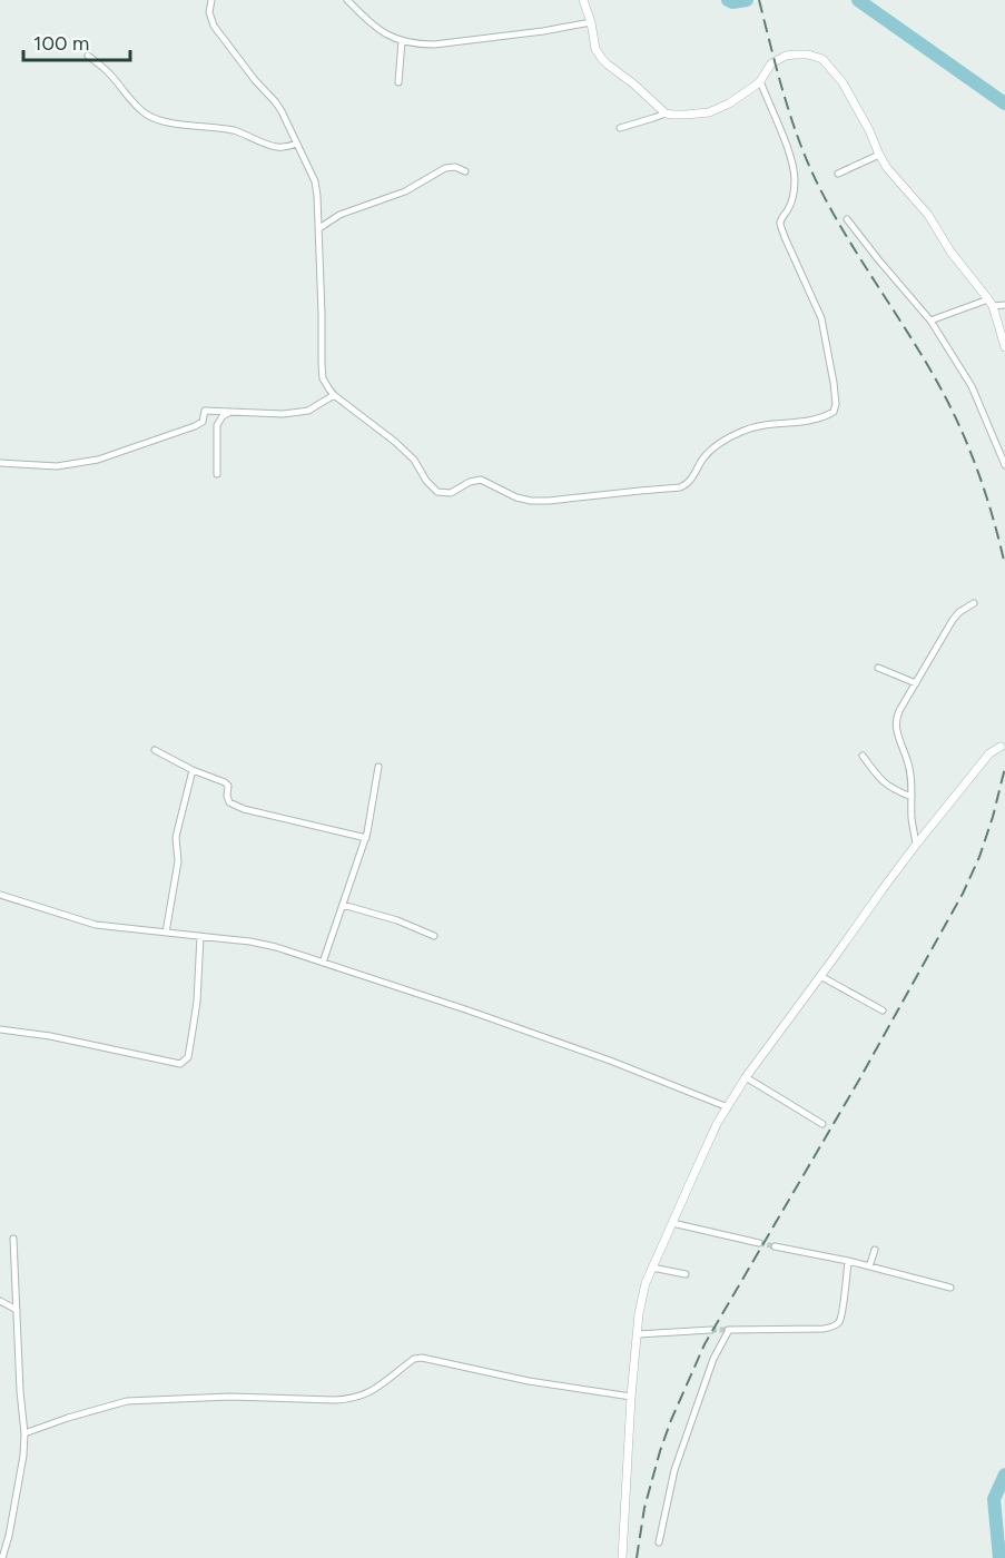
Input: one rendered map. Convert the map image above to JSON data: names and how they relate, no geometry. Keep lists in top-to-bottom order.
{
  "scale_bar": "100 m"
}
